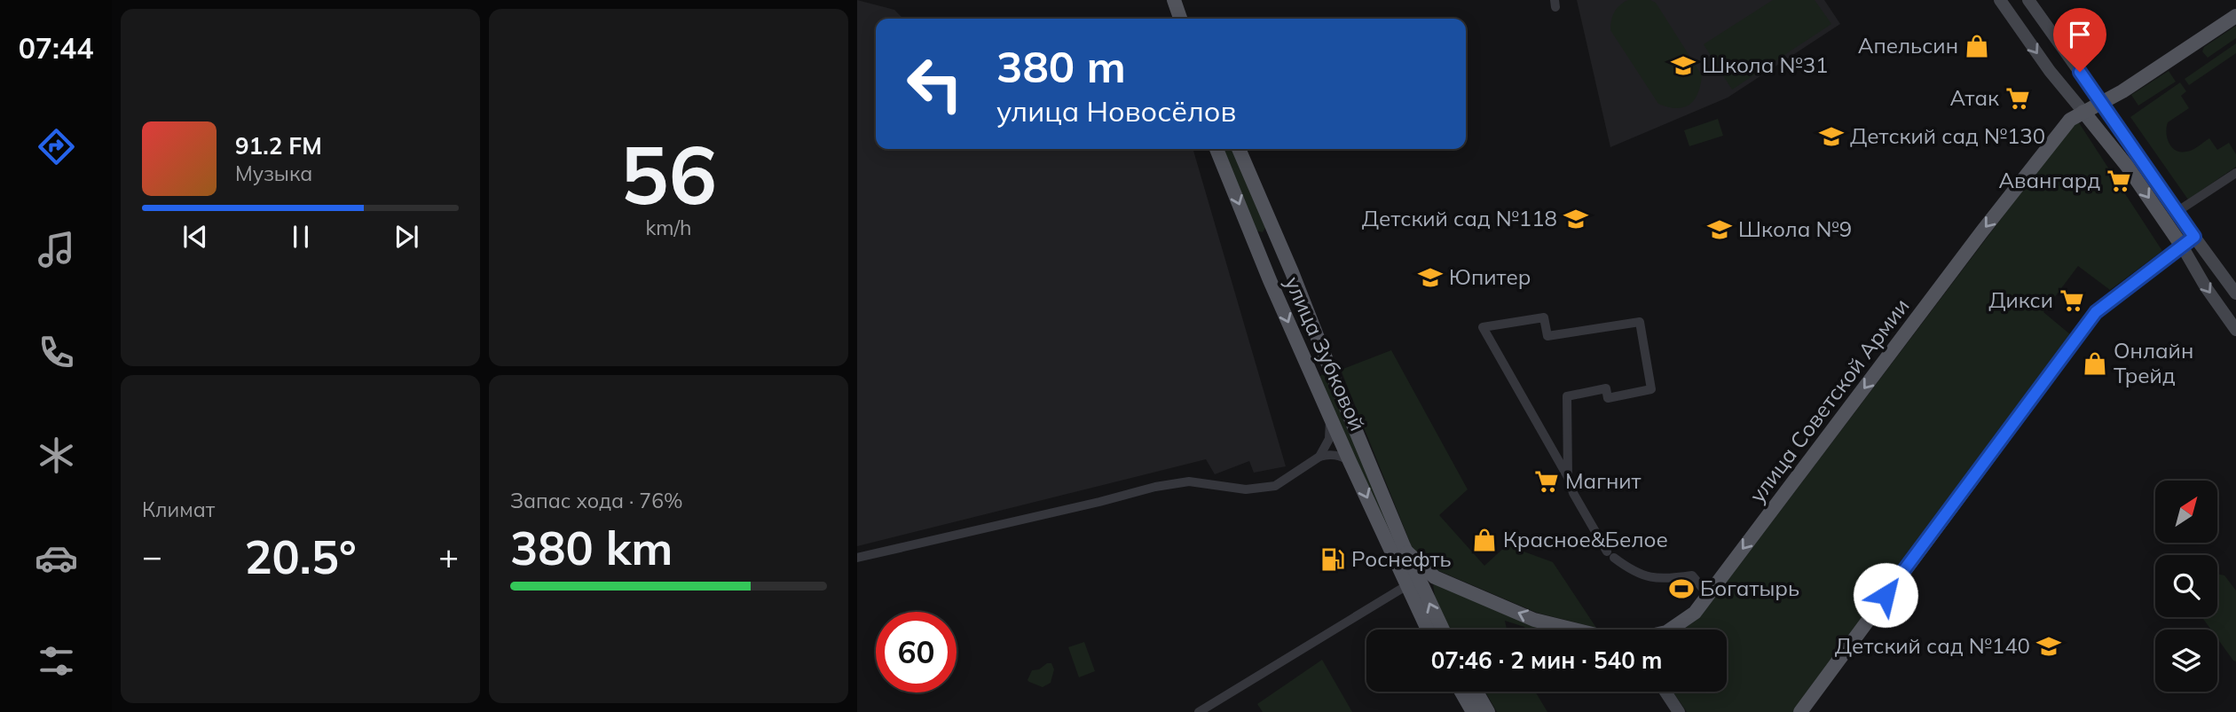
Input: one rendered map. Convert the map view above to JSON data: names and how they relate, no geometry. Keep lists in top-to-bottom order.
{
  "streets": {
    "main road": ["улица Зубковой", "улица Советской Армии"]
  },
  "crossings": [
    ["улица Зубковой", "улица Советской Армии"]
  ],
  "one_way": ["улица Советской Армии"],
  "places": {
    "shop": ["Апельсин", "Онлайн Трейд", "Красное&Белое"],
    "school or university": [
      "Школа №31",
      "Детский сад №130",
      "Детский сад №118",
      "Школа №9",
      "Юпитер",
      "Детский сад №140"
    ],
    "supermarket": [
      "Атак",
      "Авангард",
      "Дикси",
      "Магнит"
    ],
    "fuel station": ["Роснефть"],
    "sports": ["Богатырь"]
  },
  "north": "top right",
  "page": {
    "tabs": "07:44",
    "tile": [
      ["56", "km/h"],
      "Климат",
      ["Запас хода · 76%", "380 km"]
    ],
    "turn": ["380 m", "улица Новосёлов"],
    "song": ["91.2 FM", "Музыка"],
    "heat": ["−", "20.5°", "+"],
    "limit": "60",
    "trip": "07:46 · 2 мин · 540 m"
  }
}
